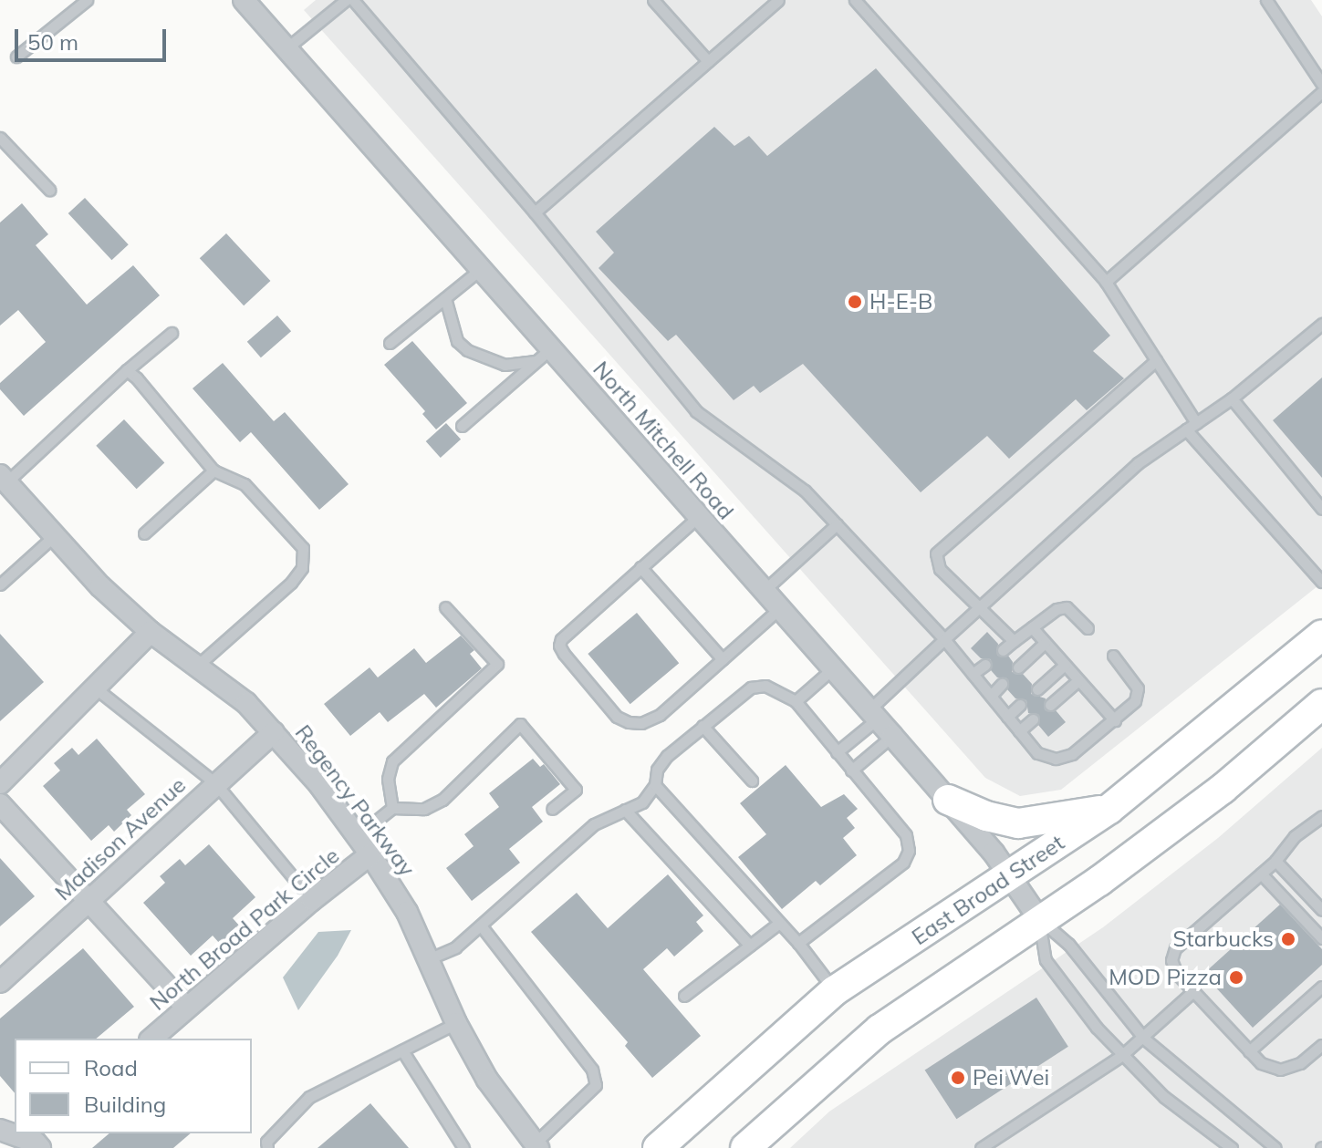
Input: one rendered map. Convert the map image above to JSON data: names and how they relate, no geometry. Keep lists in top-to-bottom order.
{
  "streets": {
    "main road": ["East Broad Street"],
    "street": [
      "North Mitchell Road",
      "Regency Parkway",
      "Madison Avenue",
      "North Broad Park Circle"
    ]
  },
  "crossings": [
    ["North Mitchell Road", "East Broad Street"],
    ["Regency Parkway", "Madison Avenue"],
    ["Regency Parkway", "North Broad Park Circle"]
  ],
  "places": [
    "H-E-B",
    "Starbucks",
    "MOD Pizza",
    "Pei Wei"
  ],
  "legend": ["Road", "Building"],
  "scale_bar": "50 m"
}
